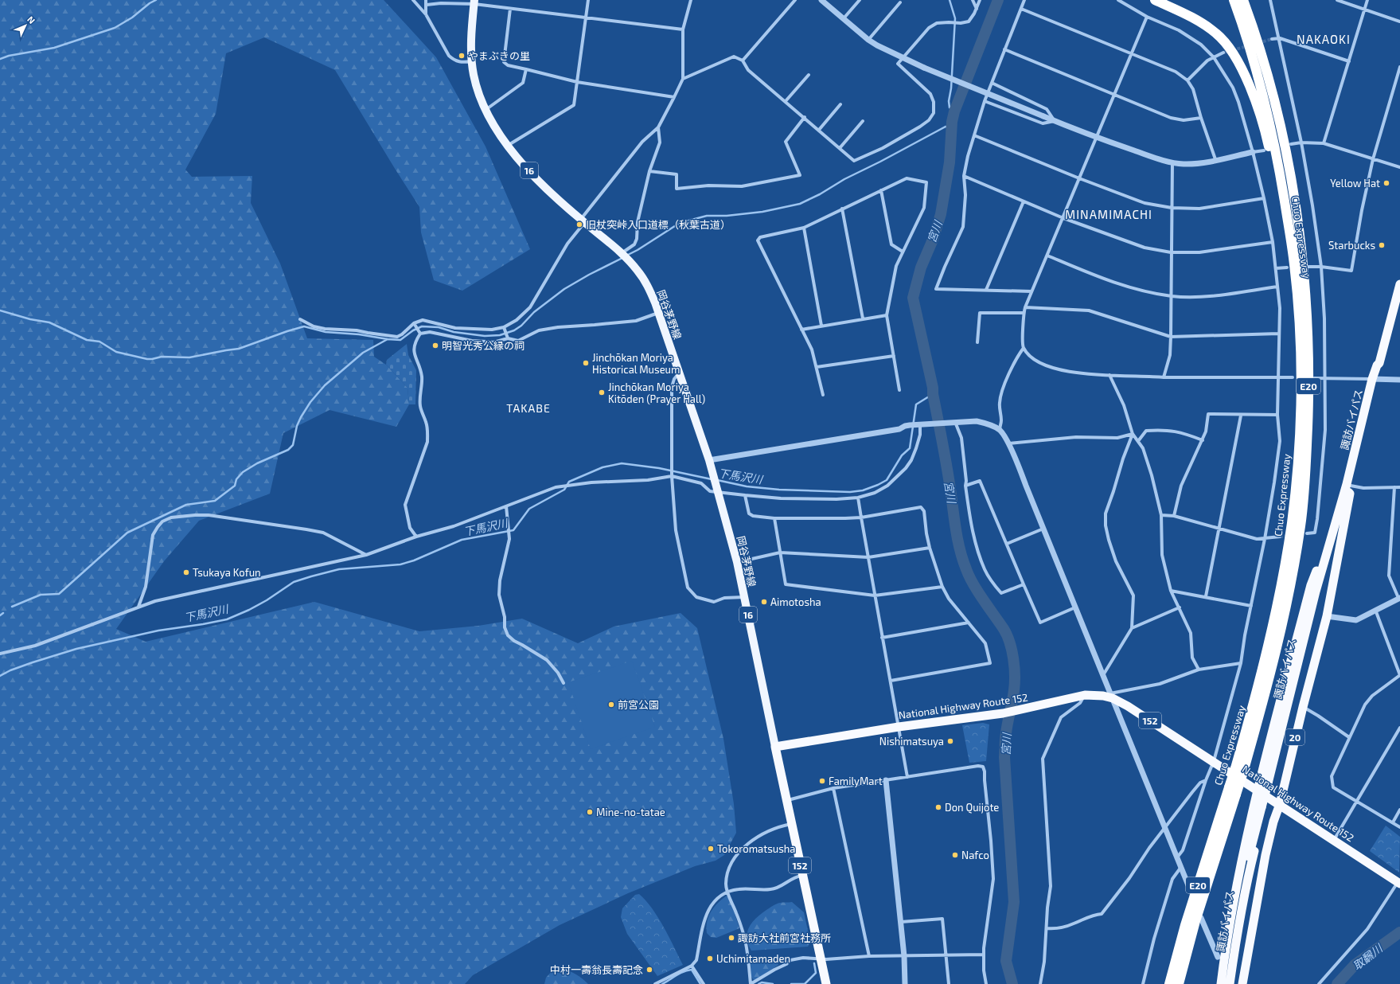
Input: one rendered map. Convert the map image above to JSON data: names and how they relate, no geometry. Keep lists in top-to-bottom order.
{
  "streets": {
    "highway": [
      "Chuo Expressway",
      "E20",
      "諏訪バイパス",
      "National Highway Route 152",
      "152",
      "20"
    ],
    "main road": ["16", "岡谷茅野線"]
  },
  "crossings": [
    ["岡谷茅野線", "National Highway Route 152"],
    ["岡谷茅野線", "152"],
    ["諏訪バイパス", "20"],
    ["National Highway Route 152", "152"],
    ["National Highway Route 152", "20"]
  ],
  "districts": ["NAKAOKI", "MINAMIMACHI", "TAKABE"],
  "water": ["宮川", "下馬沢川", "取飜川"],
  "places": [
    "やまぶきの里",
    "Yellow Hat",
    "旧杖突峠入口道標（秋葉古道）",
    "Starbucks",
    "明智光秀公縁の祠",
    "Jinchōkan Moriya Historical Museum",
    "Jinchōkan Moriya Kitōden (Prayer Hall)",
    "Tsukaya Kofun",
    "Aimotosha",
    "前宮公園",
    "Nishimatsuya",
    "FamilyMart",
    "Don Quijote",
    "Mine-no-tatae",
    "Tokoromatsusha",
    "Nafco",
    "諏訪大社前宮社務所",
    "Uchimitamaden",
    "中村一壽翁長壽記念"
  ],
  "north": "top right"
}
